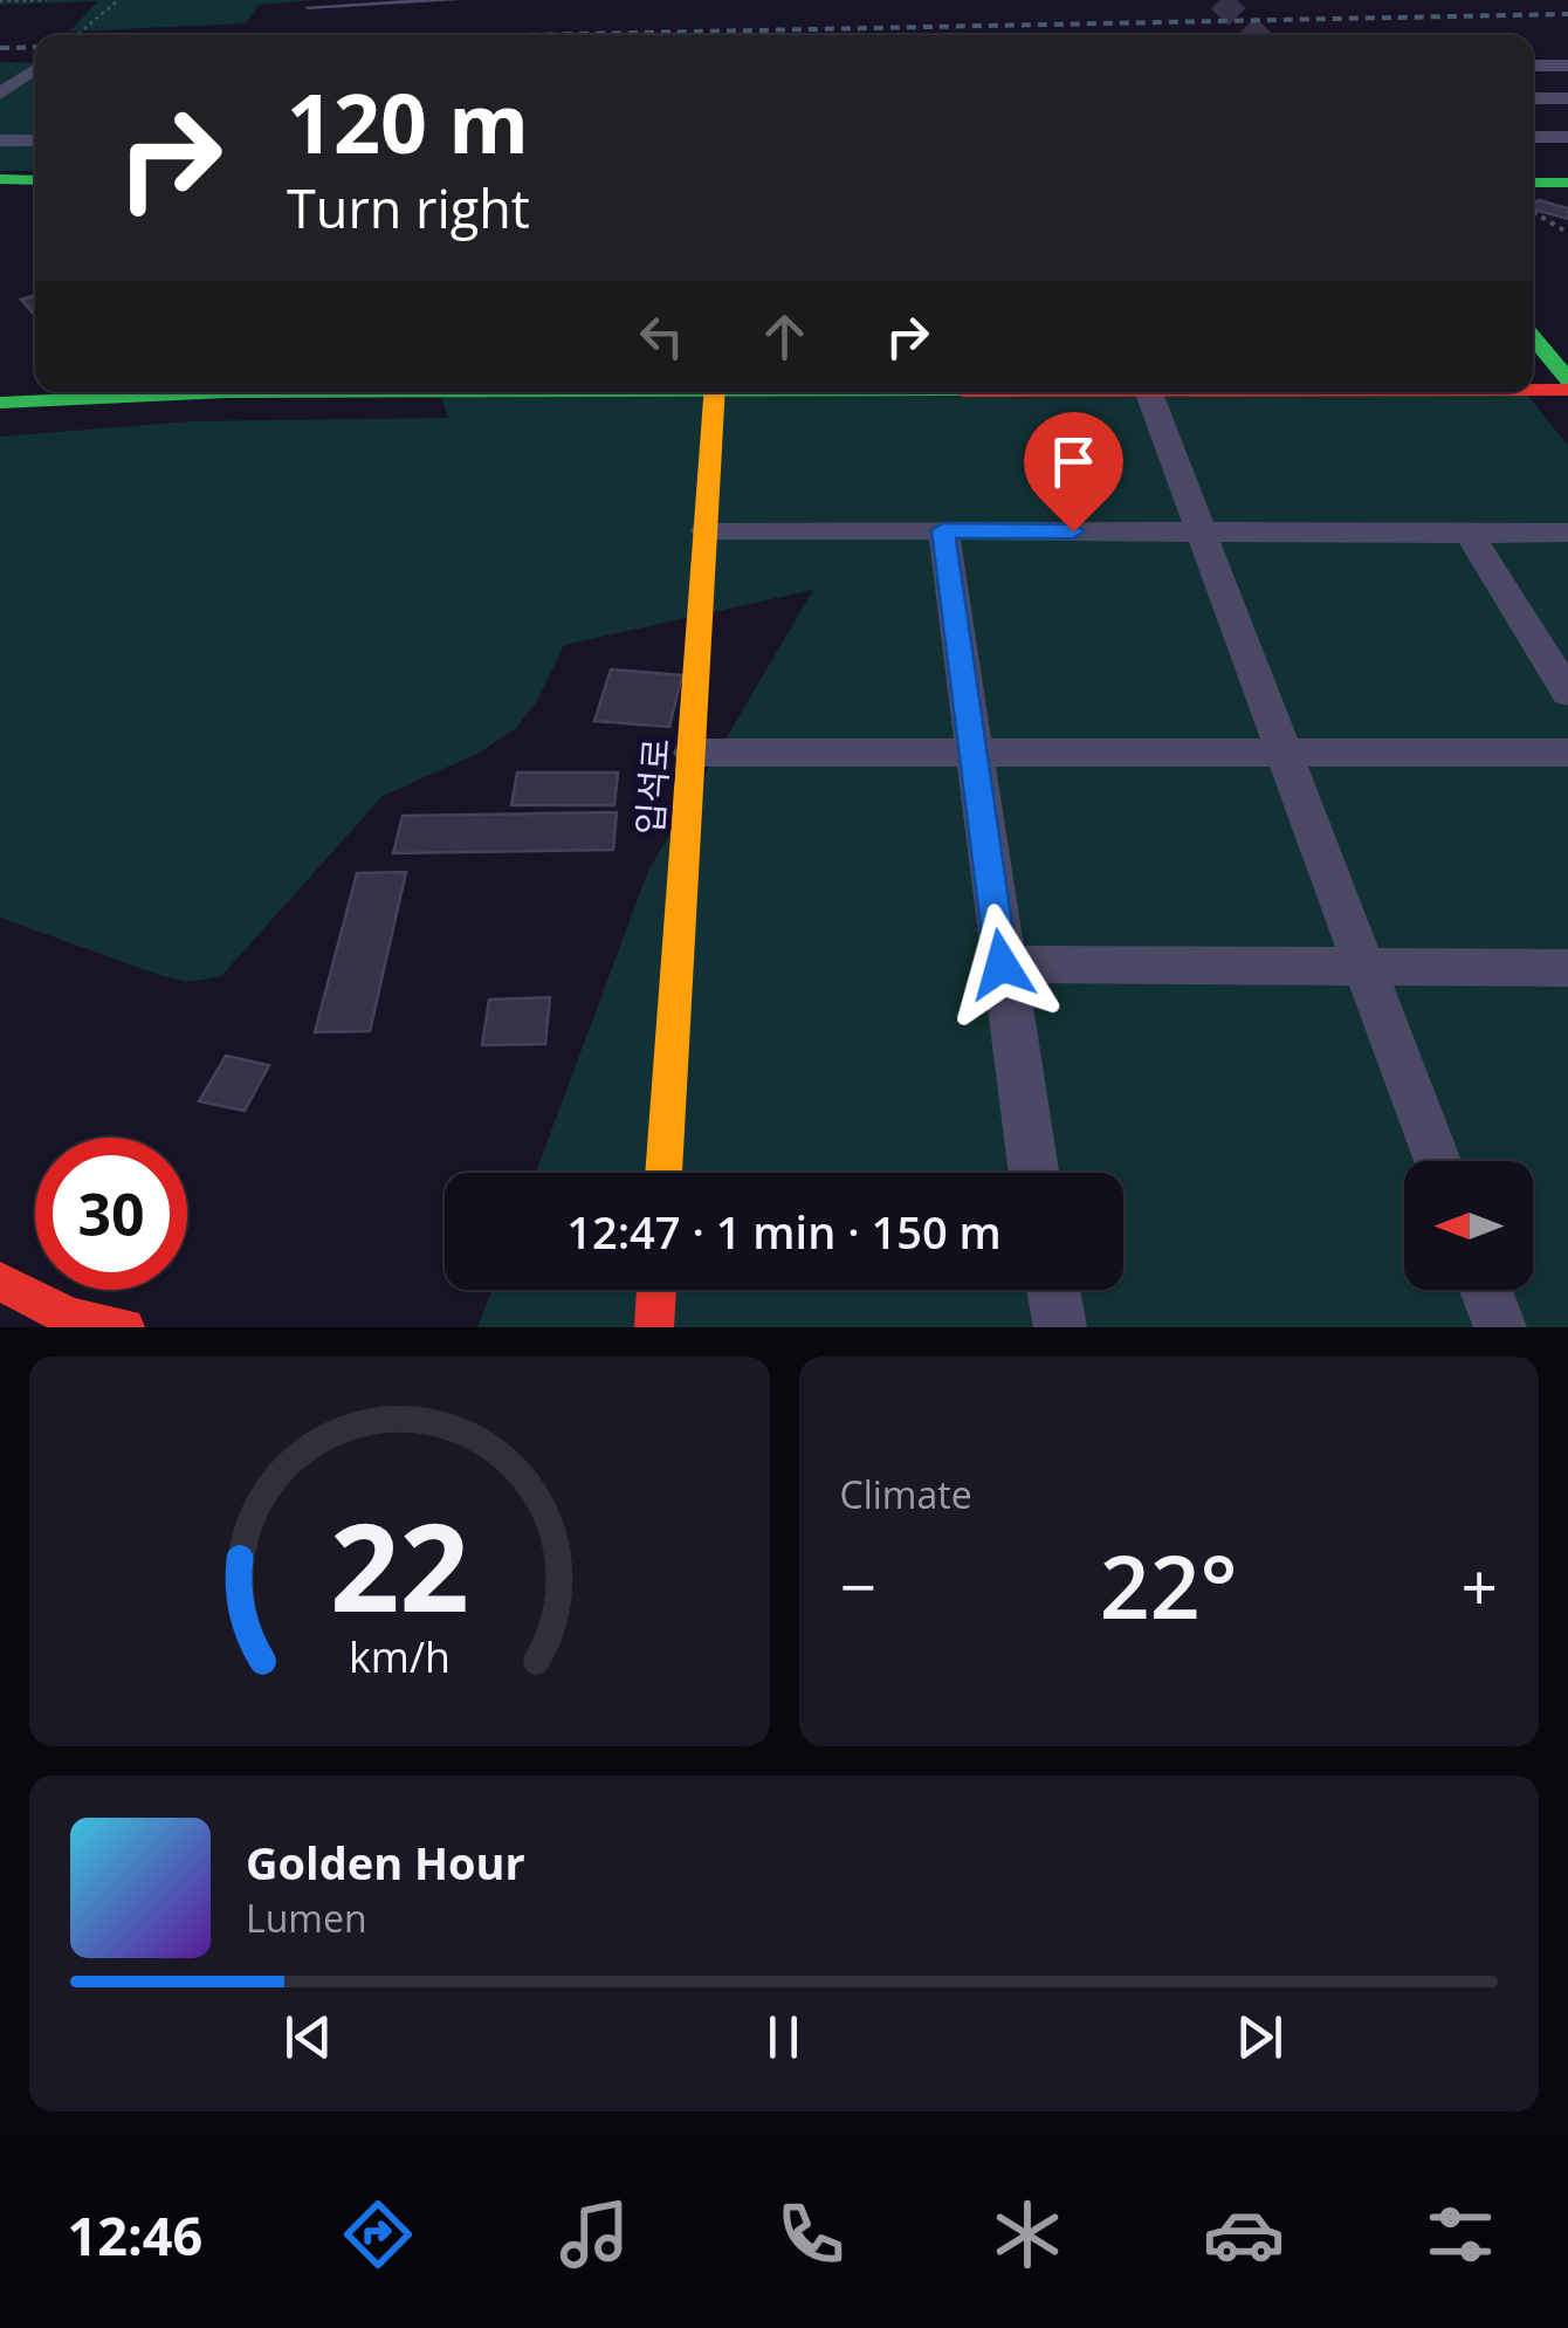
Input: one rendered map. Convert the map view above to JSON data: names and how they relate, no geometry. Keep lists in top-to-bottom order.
{
  "streets": {
    "street": ["입석로"]
  },
  "north": "left",
  "page": {
    "turn": ["120 m", "Turn right"],
    "limit": "30",
    "trip": "12:47 · 1 min · 150 m",
    "tile": "Climate",
    "heat": ["−", "22°", "+"],
    "song": ["Golden Hour", "Lumen"],
    "tabs": "12:46",
    "gauge": ["22", "km/h"]
  }
}
